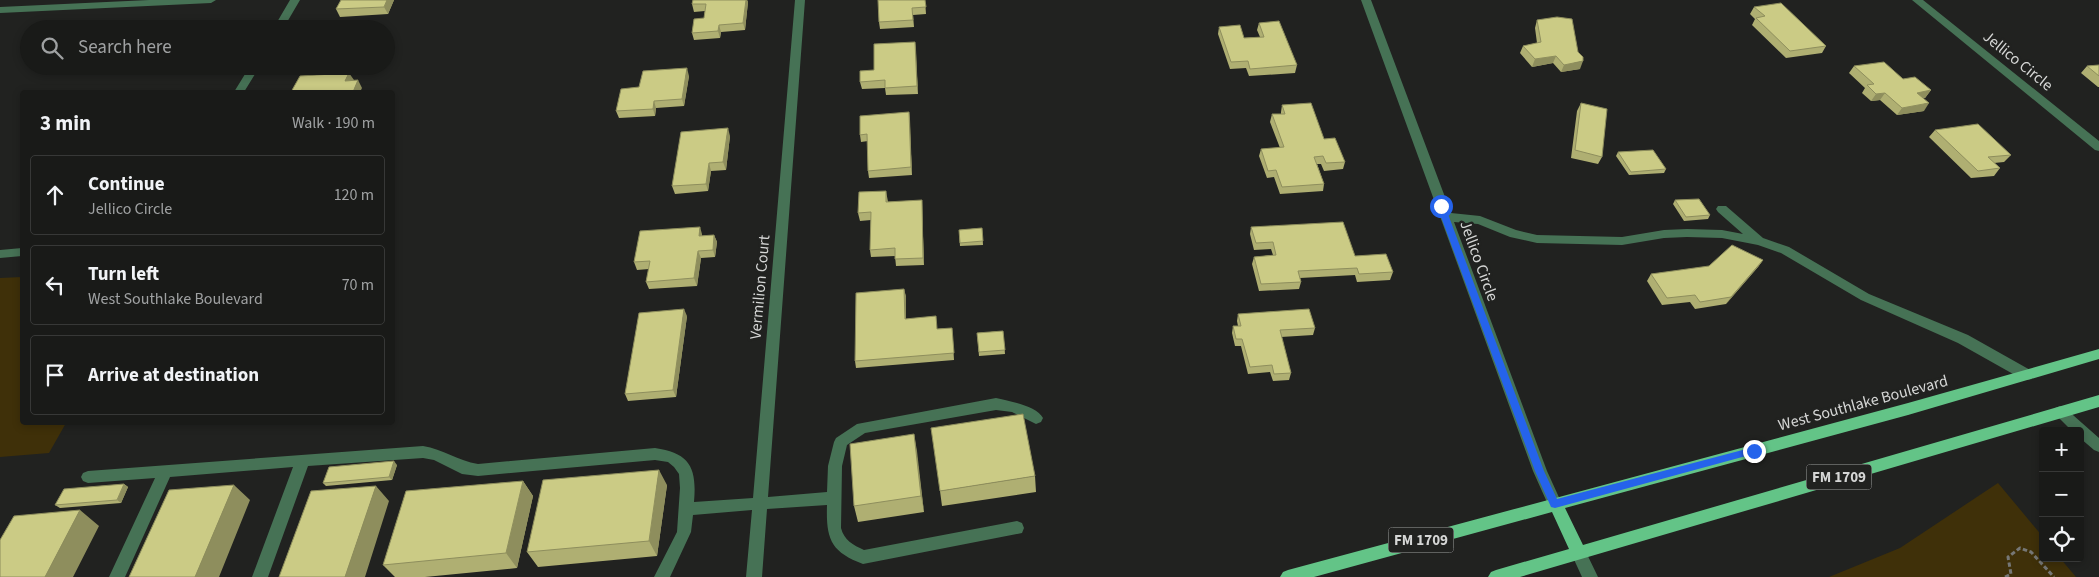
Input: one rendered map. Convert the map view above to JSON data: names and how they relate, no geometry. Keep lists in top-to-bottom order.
{
  "streets": {
    "main road": ["West Southlake Boulevard", "FM 1709"],
    "street": ["Jellico Circle", "Vermilion Court"]
  },
  "crossings": [
    ["Jellico Circle", "West Southlake Boulevard"]
  ],
  "page": {
    "search": "Search here",
    "heading": ["3 min", "Walk · 190 m"],
    "list": [
      ["Continue", "Jellico Circle", "120 m"],
      ["Turn left", "West Southlake Boulevard", "70 m"],
      "Arrive at destination"
    ],
    "map_buttons": ["+", "−"]
  }
}
